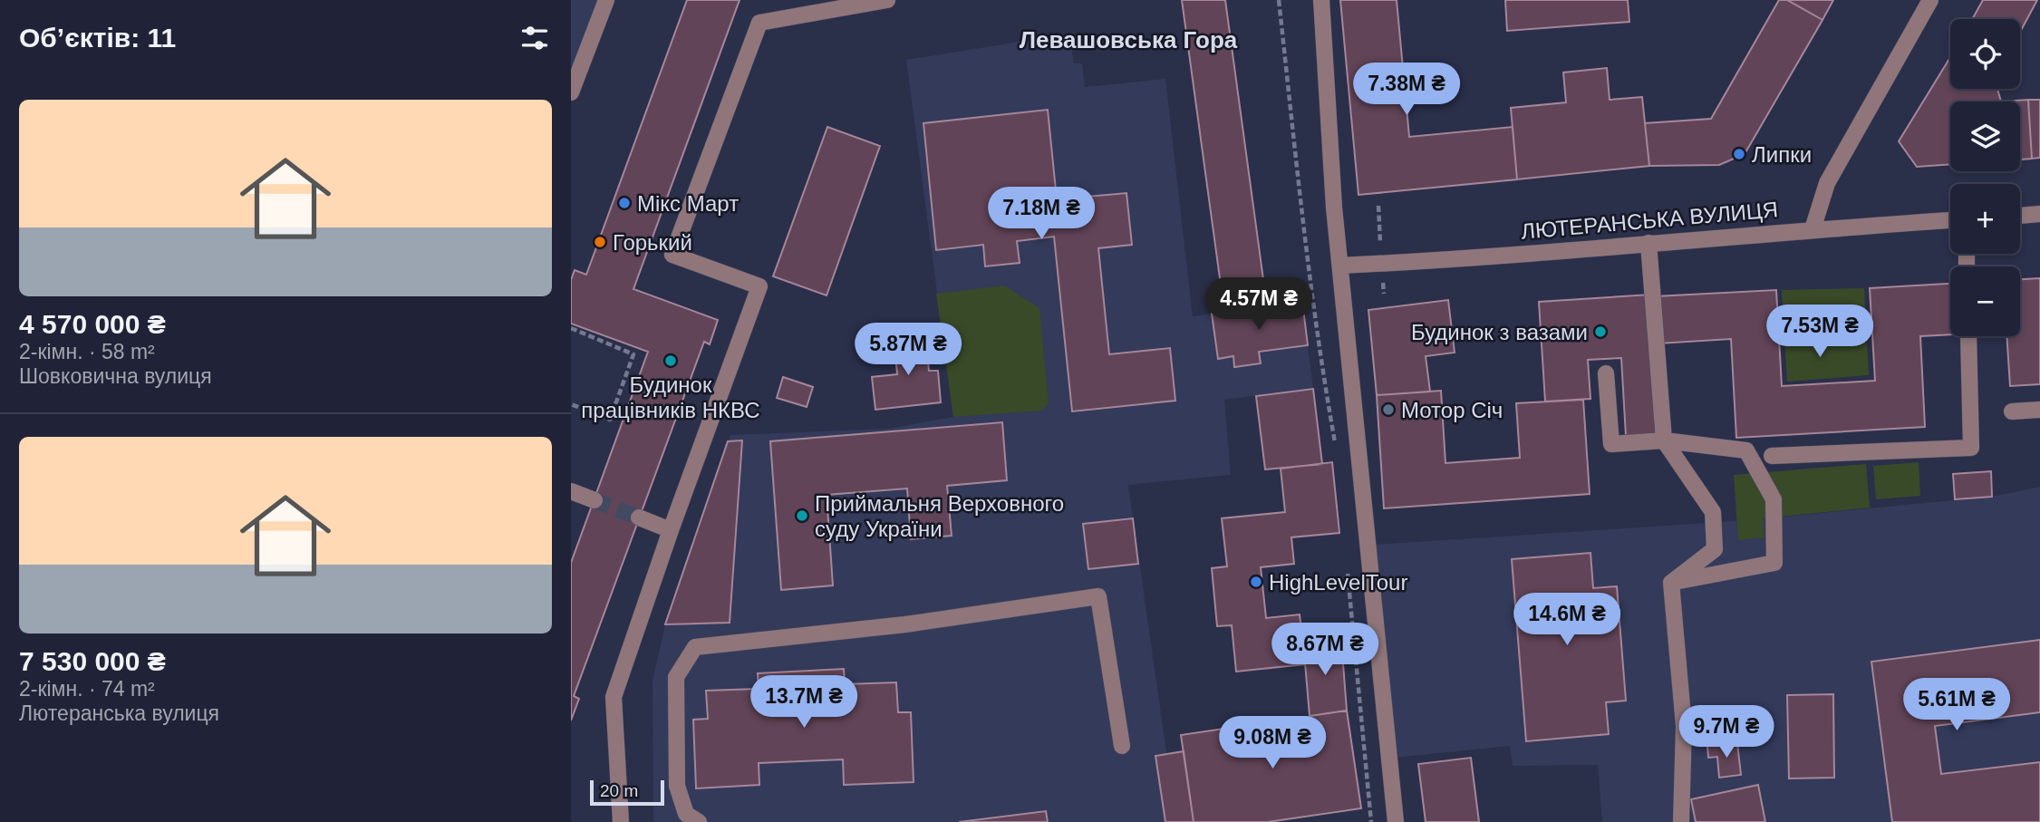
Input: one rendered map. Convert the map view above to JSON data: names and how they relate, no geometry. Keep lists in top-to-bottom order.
{
  "streets": {
    "street": ["ЛЮТЕРАНСЬКА ВУЛИЦЯ"]
  },
  "districts": ["Левашовська Гора"],
  "places": [
    "Липки",
    "Мікс Март",
    "Горький",
    "Будинок з вазами",
    "Будинок працівників НКВС",
    "Мотор Січ",
    "Приймальня Верховного суду України",
    "HighLevelTour"
  ],
  "scale_bar": "20 m",
  "page": {
    "heading": "Об’єктів: 11",
    "map_buttons": ["+", "−"],
    "price": [
      "7.38M ₴",
      "7.18M ₴",
      "4.57M ₴",
      "7.53M ₴",
      "5.87M ₴",
      "14.6M ₴",
      "8.67M ₴",
      "13.7M ₴",
      "5.61M ₴",
      "9.7M ₴",
      "9.08M ₴"
    ],
    "list": [
      {
        "name": "4 570 000 ₴",
        "note": "2-кімн. · 58 m² · Шовковична вулиця"
      },
      {
        "name": "7 530 000 ₴",
        "note": "2-кімн. · 74 m² · Лютеранська вулиця"
      }
    ],
    "scale": "20 m"
  }
}
